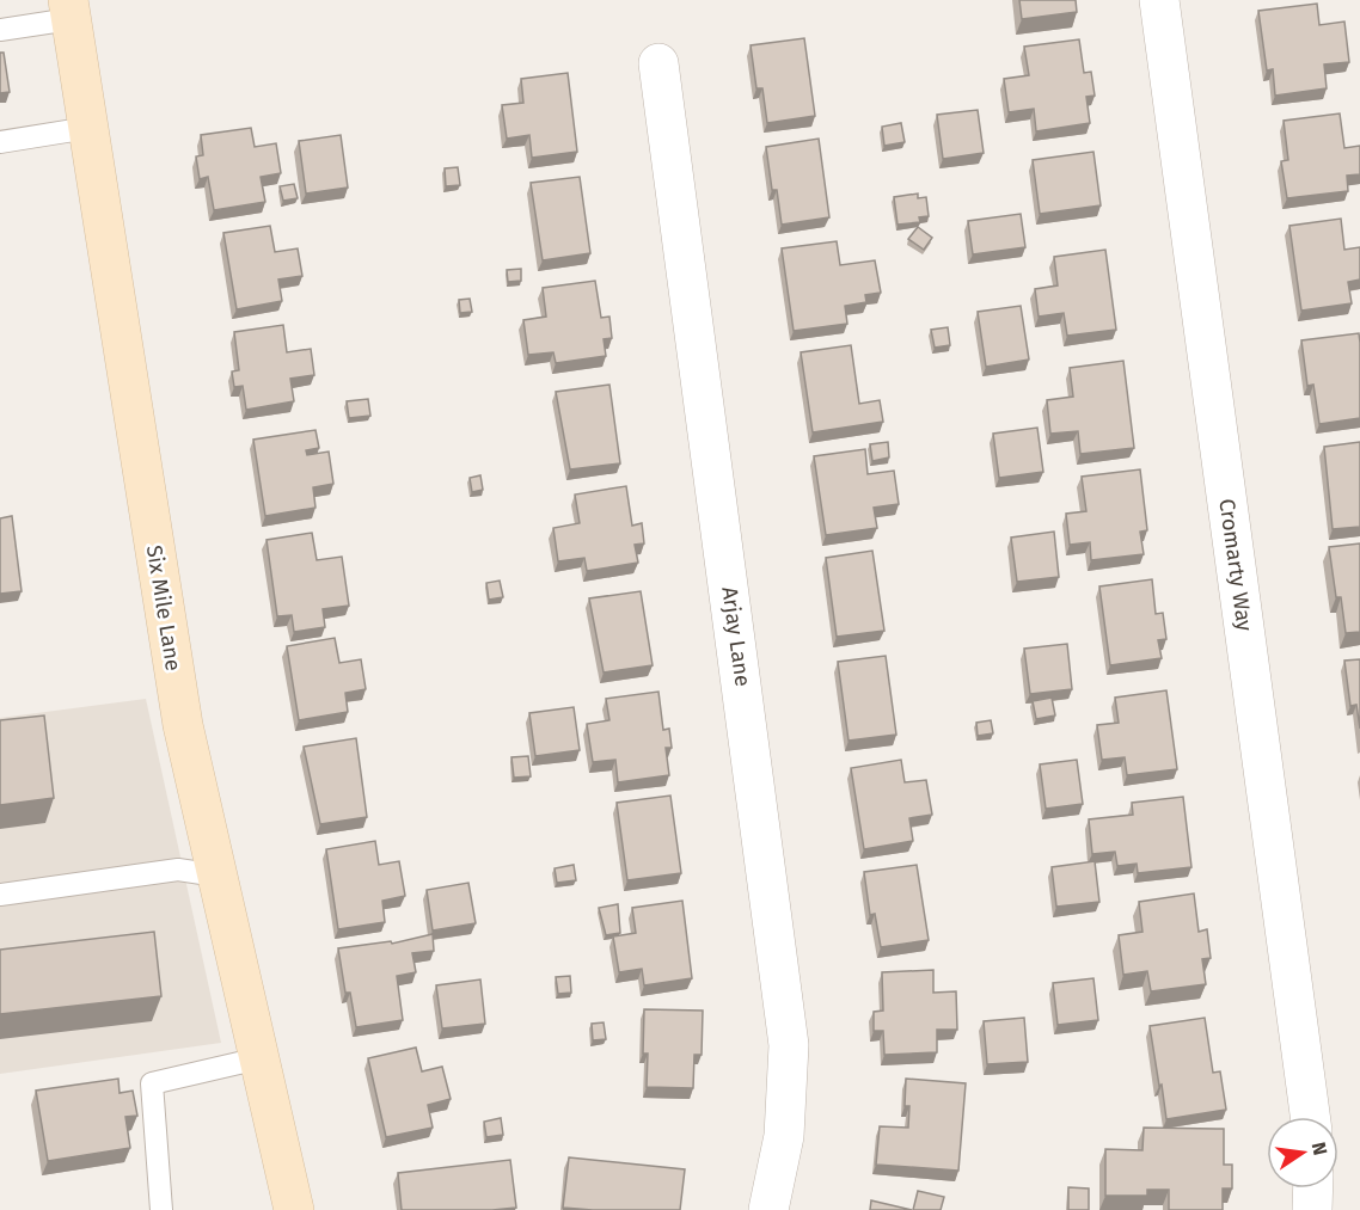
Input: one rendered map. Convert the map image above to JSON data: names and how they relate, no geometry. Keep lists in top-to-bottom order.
{
  "streets": {
    "street": ["Cromarty Way", "Six Mile Lane", "Arjay Lane"]
  },
  "north": "right"
}
